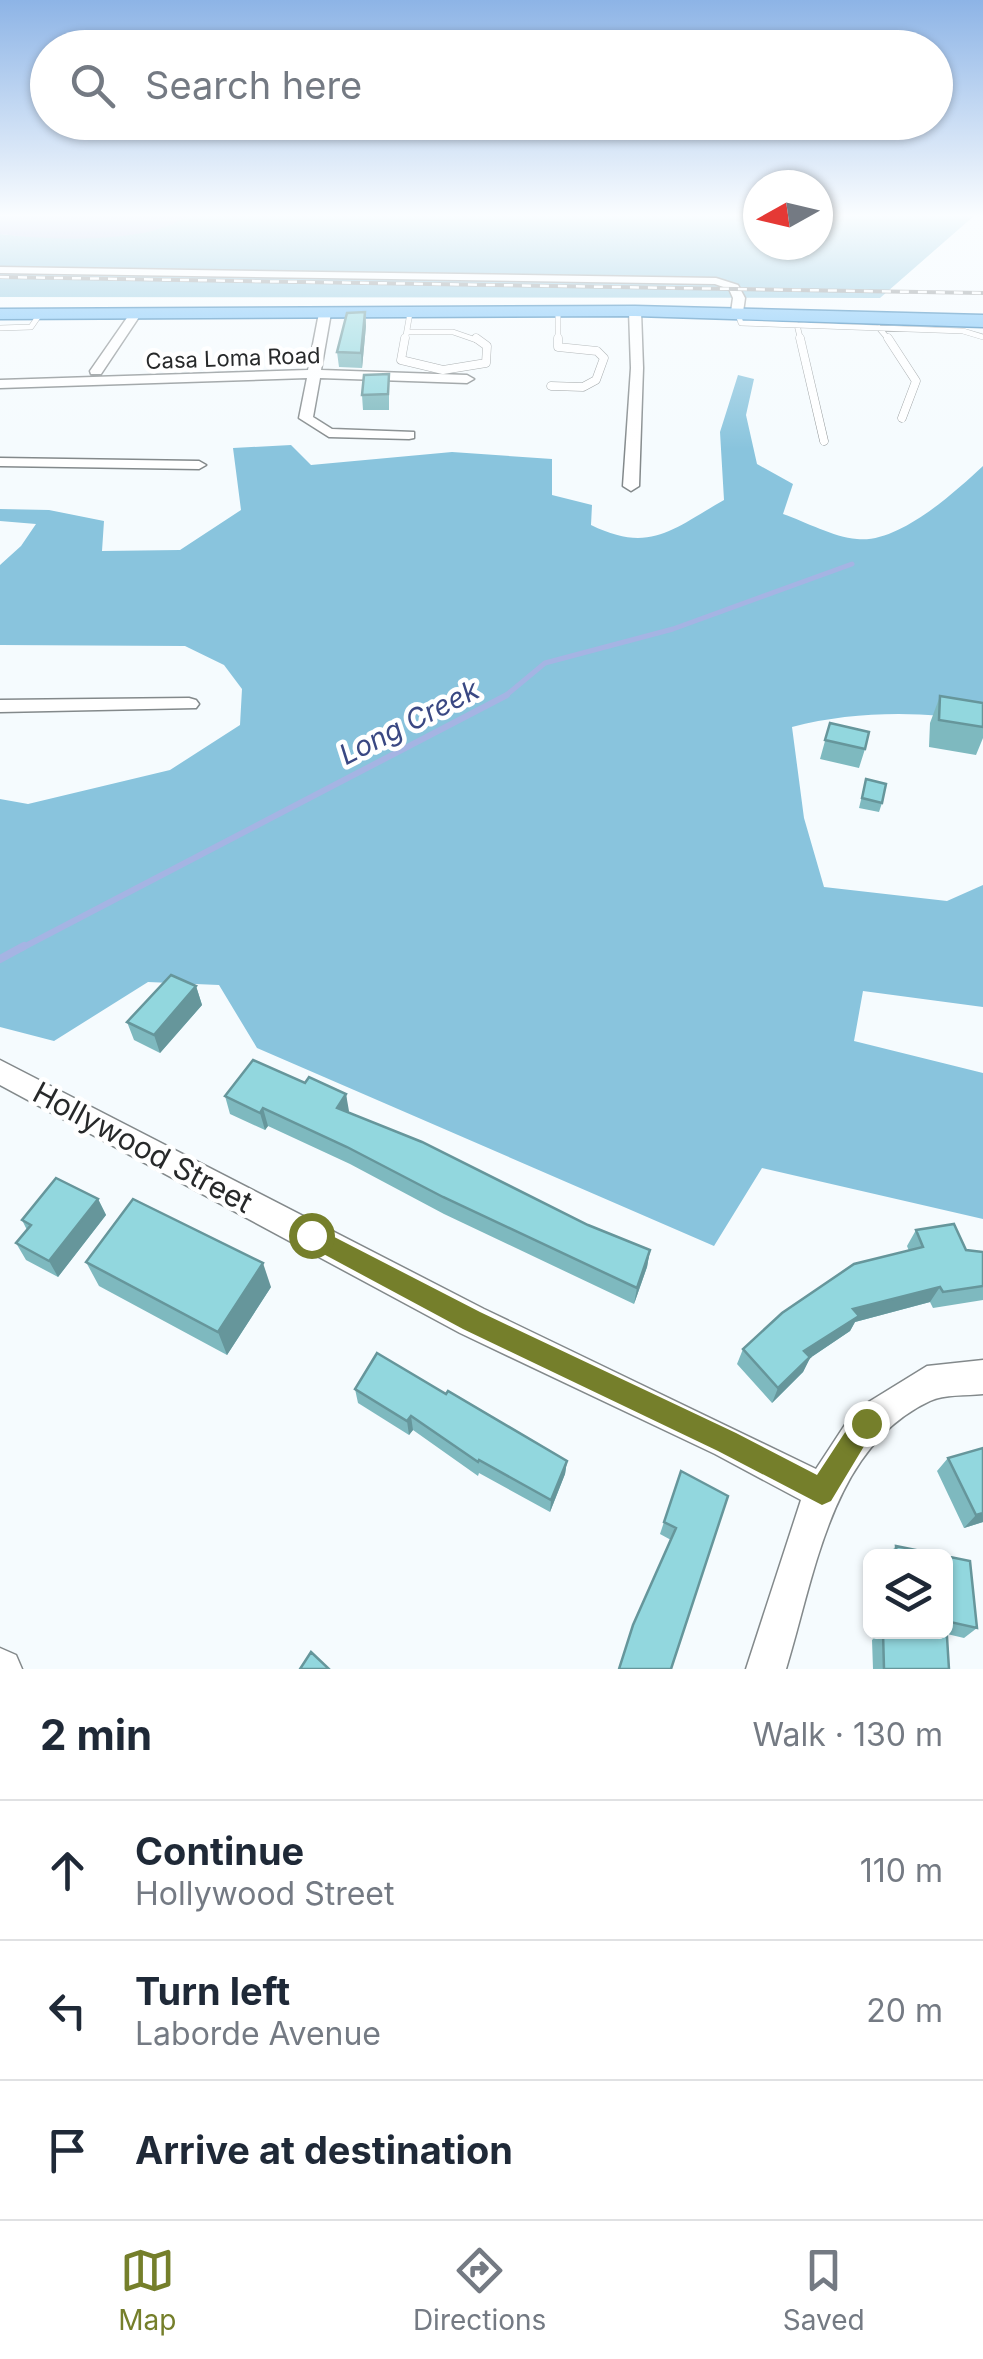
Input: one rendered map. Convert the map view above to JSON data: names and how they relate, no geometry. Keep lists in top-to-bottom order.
{
  "streets": {
    "street": ["Casa Loma Road", "Hollywood Street"]
  },
  "water": ["Long Creek"],
  "north": "left",
  "page": {
    "search": "Search here",
    "heading": ["2 min", "Walk · 130 m"],
    "list": [
      ["Continue", "Hollywood Street", "110 m"],
      ["Turn left", "Laborde Avenue", "20 m"],
      "Arrive at destination"
    ],
    "nav": ["Map", "Directions", "Saved"]
  }
}
